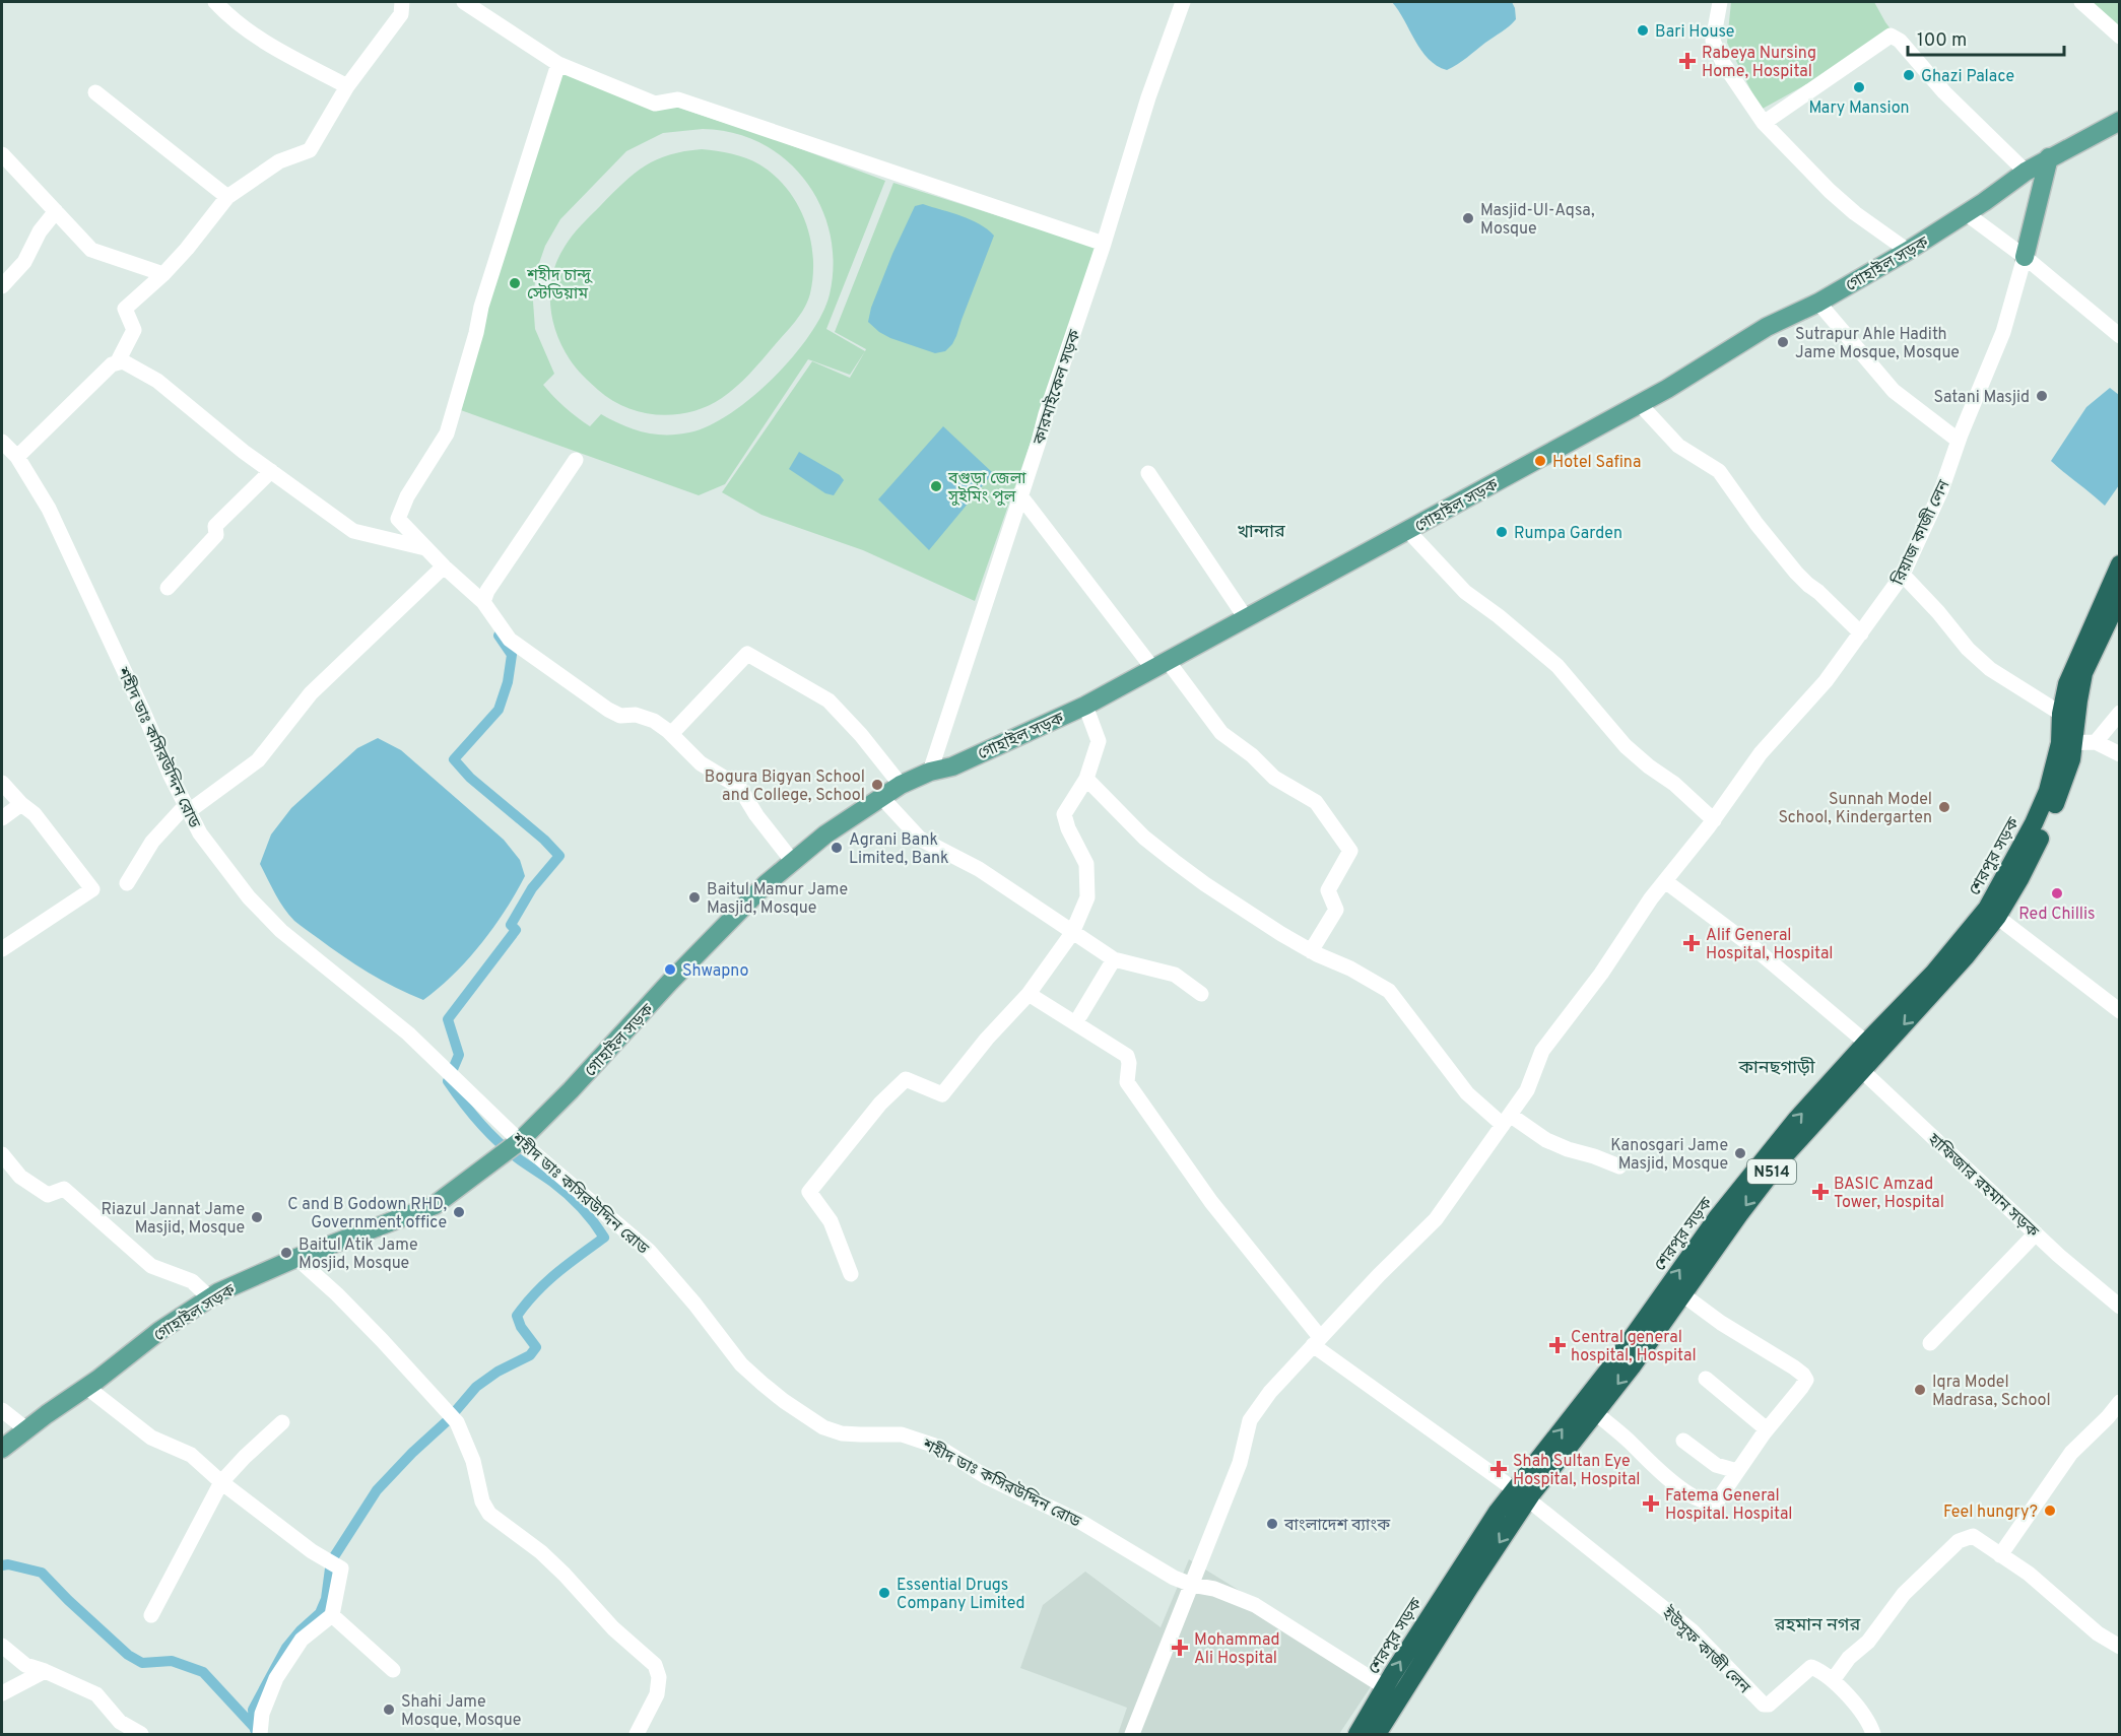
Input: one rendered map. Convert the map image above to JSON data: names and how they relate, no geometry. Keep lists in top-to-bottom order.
{
  "streets": {
    "highway": ["শেরপুর সড়ক", "N514"],
    "main road": ["গোহাইল সড়ক", "রিয়াজ কাজী লেন"],
    "street": [
      "কারমাইকেল সড়ক",
      "শহীদ ডাঃ কসিরউদ্দিন রোড",
      "হাফিজার রহমান সড়ক",
      "ইউসুফ কাজী লেন"
    ]
  },
  "crossings": [
    ["গোহাইল সড়ক", "কারমাইকেল সড়ক"],
    ["গোহাইল সড়ক", "রিয়াজ কাজী লেন"],
    ["গোহাইল সড়ক", "শহীদ ডাঃ কসিরউদ্দিন রোড"],
    ["রিয়াজ কাজী লেন", "শহীদ ডাঃ কসিরউদ্দিন রোড"],
    ["শহীদ ডাঃ কসিরউদ্দিন রোড", "শেরপুর সড়ক"],
    ["শেরপুর সড়ক", "হাফিজার রহমান সড়ক"],
    ["শেরপুর সড়ক", "ইউসুফ কাজী লেন"]
  ],
  "districts": ["খান্দার", "কানছগাড়ী", "রহমান নগর"],
  "places": {
    "other": [
      "Bari House",
      "Ghazi Palace",
      "Mary Mansion",
      "Masjid-Ul-Aqsa, Mosque",
      "শহীদ চান্দু স্টেডিয়াম",
      "Sutrapur Ahle Hadith Jame Mosque, Mosque",
      "Satani Masjid",
      "Hotel Safina",
      "বগুড়া জেলা সুইমিং পুল",
      "Rumpa Garden",
      "Bogura Bigyan School and College, School",
      "Sunnah Model School, Kindergarten",
      "Agrani Bank Limited, Bank",
      "Red Chillis",
      "Baitul Mamur Jame Masjid, Mosque",
      "Shwapno",
      "Kanosgari Jame Masjid, Mosque",
      "C and B Godown RHD, Government office",
      "Riazul Jannat Jame Masjid, Mosque",
      "Baitul Atik Jame Mosjid, Mosque",
      "Iqra Model Madrasa, School",
      "Feel hungry?",
      "বাংলাদেশ ব্যাংক",
      "Essential Drugs Company Limited",
      "Shahi Jame Mosque, Mosque"
    ],
    "health": [
      "Rabeya Nursing Home, Hospital",
      "Alif General Hospital, Hospital",
      "BASIC Amzad Tower, Hospital",
      "Central general hospital, Hospital",
      "Shah Sultan Eye Hospital, Hospital",
      "Fatema General Hospital. Hospital",
      "Mohammad Ali Hospital"
    ]
  },
  "scale_bar": "100 m"
}
